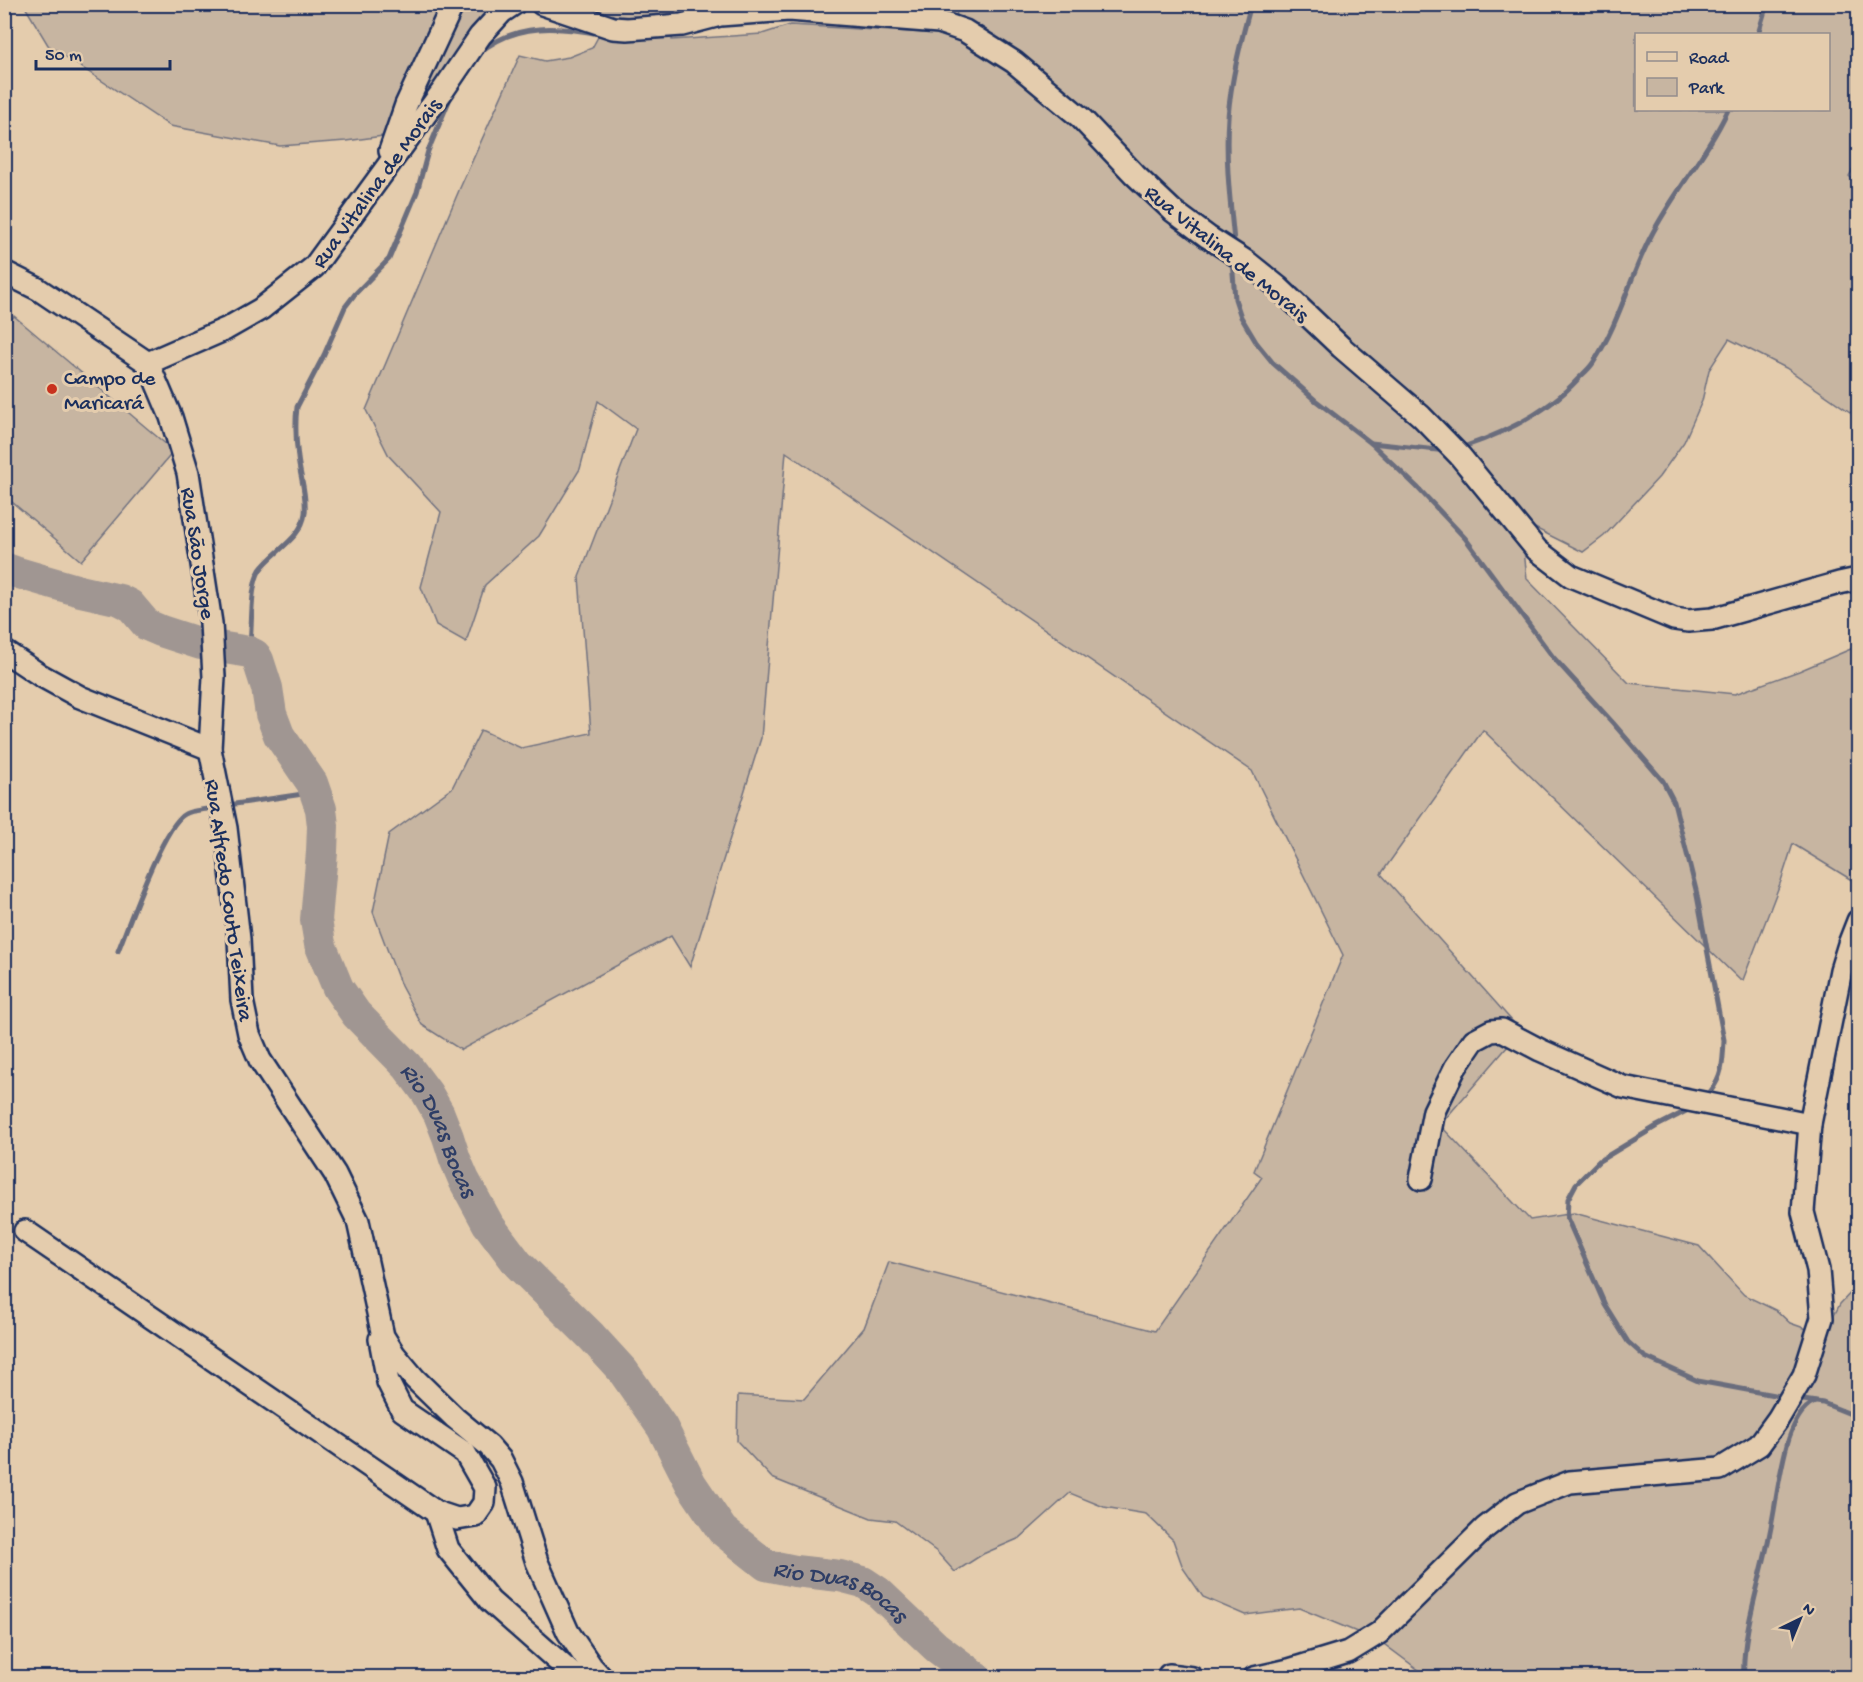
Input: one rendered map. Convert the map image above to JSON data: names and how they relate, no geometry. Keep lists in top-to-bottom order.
{
  "streets": {
    "street": ["Rua Vitalina de Morais", "Rua São Jorge", "Rua Alfredo Couto Teixeira"]
  },
  "crossings": [
    ["Rua Vitalina de Morais", "Rua São Jorge"],
    ["Rua São Jorge", "Rua Alfredo Couto Teixeira"]
  ],
  "water": ["Rio Duas Bocas"],
  "places": ["Campo de Maricará"],
  "legend": ["Road", "Park"],
  "scale_bar": "50 m",
  "north": "top right"
}
